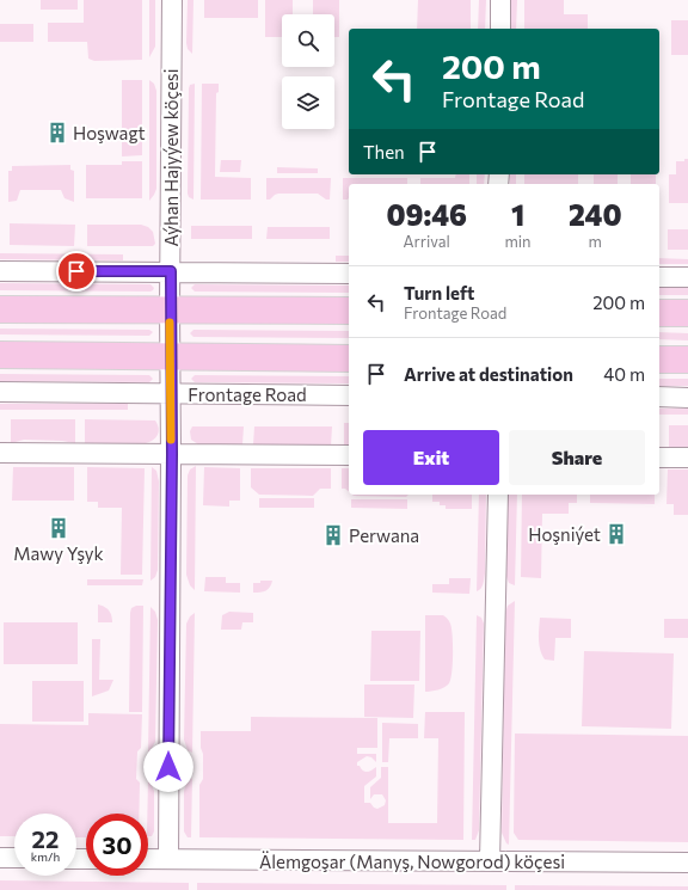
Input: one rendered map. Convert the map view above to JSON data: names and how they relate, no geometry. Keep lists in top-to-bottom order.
{
  "streets": {
    "street": ["Aýhan Hajyýew köçesi", "Frontage Road", "Älemgoşar (Manyş, Nowgorod) köçesi"]
  },
  "crossings": [
    ["Aýhan Hajyýew köçesi", "Frontage Road"],
    ["Aýhan Hajyýew köçesi", "Älemgoşar (Manyş, Nowgorod) köçesi"]
  ],
  "places": {
    "building": [
      "Hoşwagt",
      "Mawy Yşyk",
      "Hoşniýet",
      "Perwana"
    ]
  },
  "page": {
    "turn": ["200 m", "Frontage Road"],
    "then": "Then",
    "eta": [
      "09:46",
      "Arrival",
      "1",
      "min",
      "240",
      "m"
    ],
    "list": [
      {
        "name": "Turn left",
        "note": "Frontage Road",
        "value": "200 m"
      },
      {
        "name": "Arrive at destination",
        "value": "40 m"
      }
    ],
    "buttons": ["Exit", "Share"],
    "speed": "22 km/h",
    "limit": "30"
  }
}
